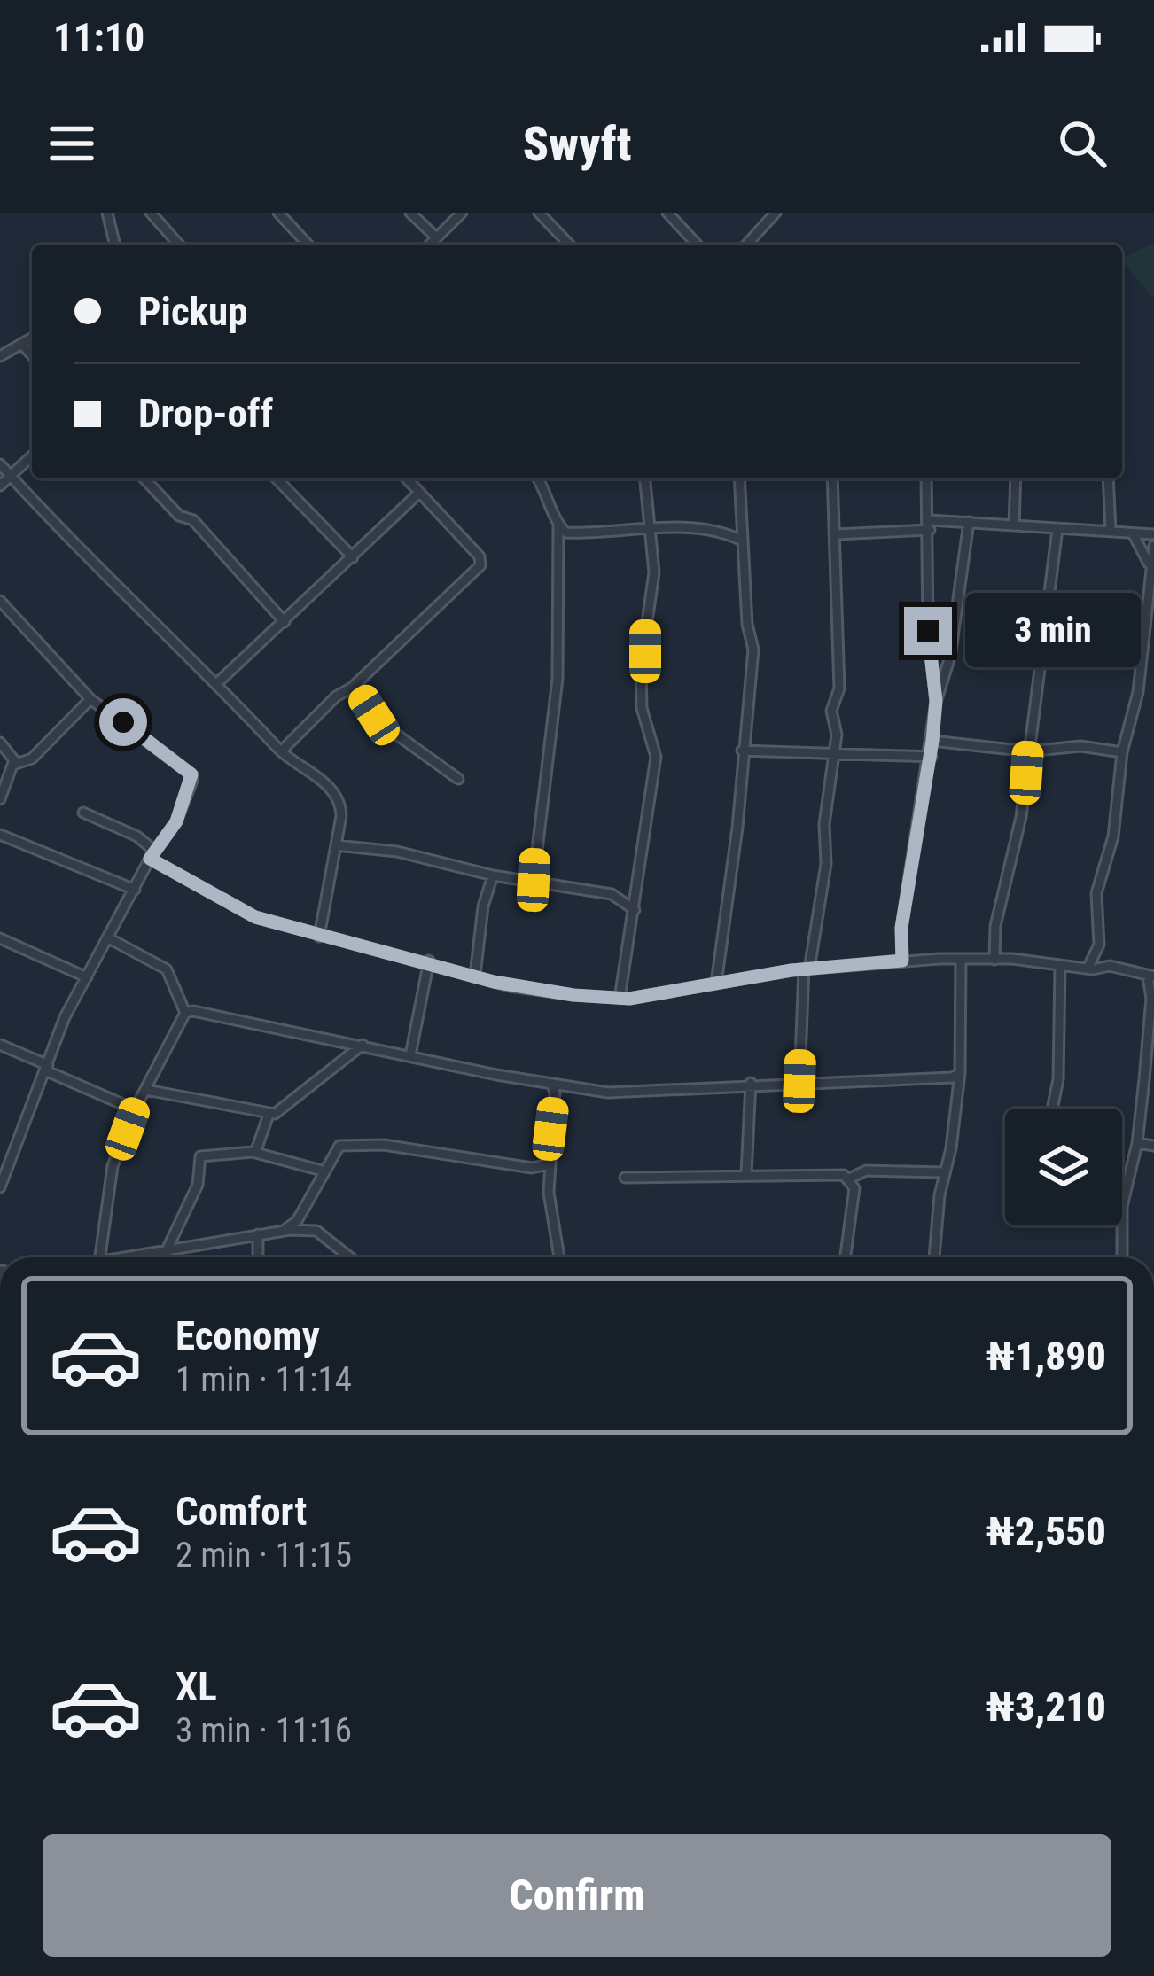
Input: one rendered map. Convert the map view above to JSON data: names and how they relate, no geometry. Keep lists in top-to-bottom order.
{
  "page": {
    "status": "11:10",
    "header": "Swyft",
    "banner": ["Pickup", "Drop-off"],
    "bubble": "3 min",
    "list": [
      {
        "name": "Economy",
        "note": "1 min · 11:14",
        "value": "₦1,890"
      },
      {
        "name": "Comfort",
        "note": "2 min · 11:15",
        "value": "₦2,550"
      },
      {
        "name": "XL",
        "note": "3 min · 11:16",
        "value": "₦3,210"
      }
    ],
    "buttons": "Confirm"
  }
}
